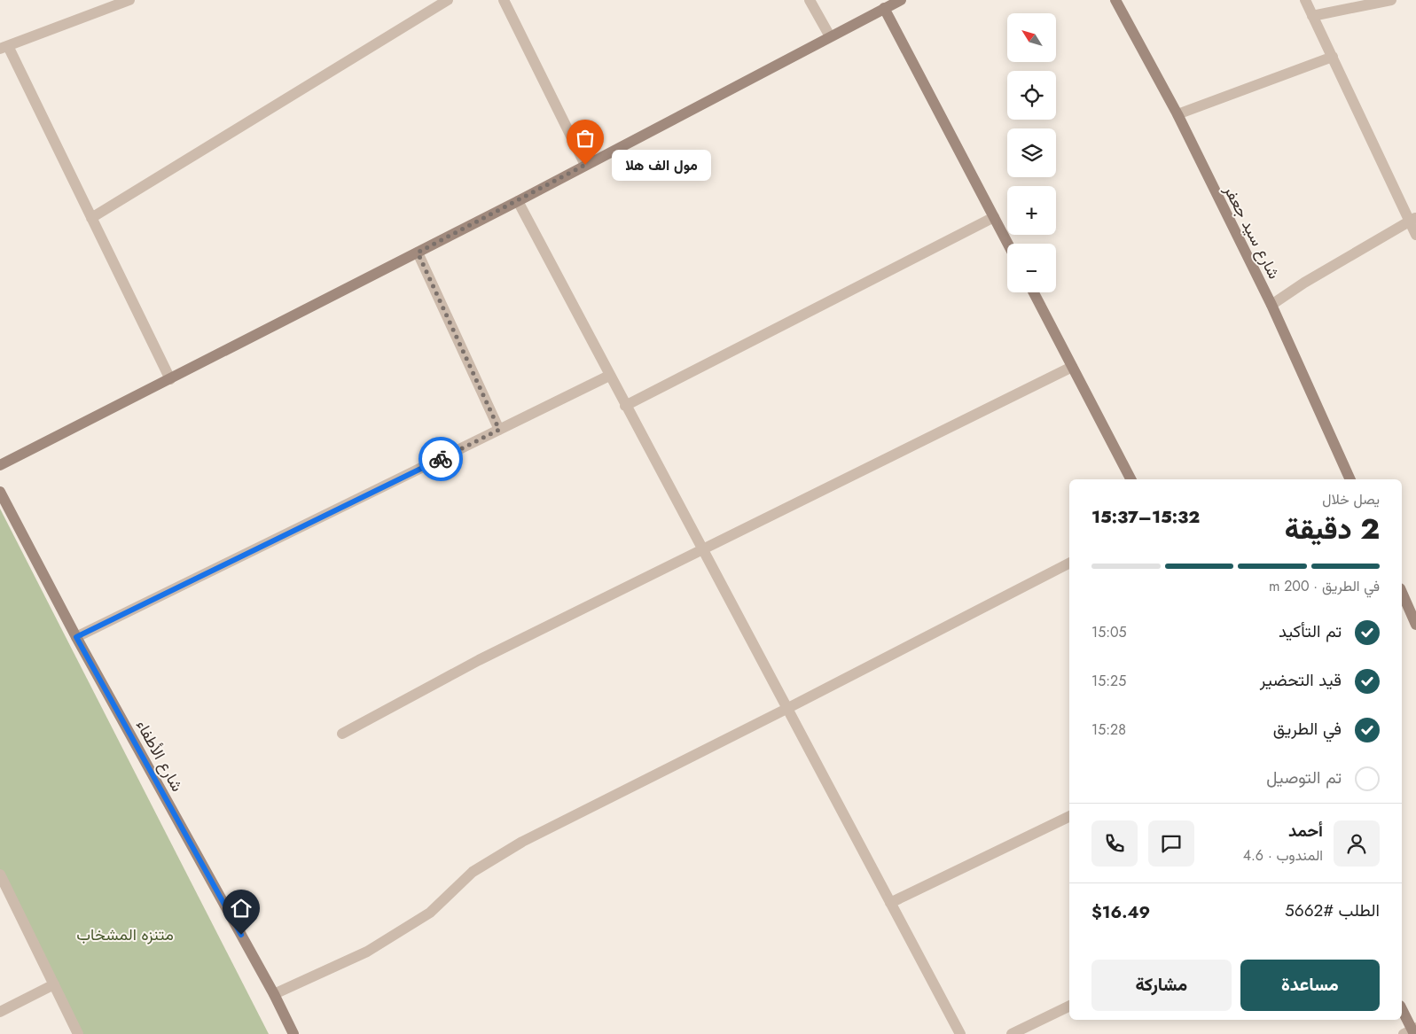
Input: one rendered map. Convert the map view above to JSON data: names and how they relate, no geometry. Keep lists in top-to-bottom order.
{
  "streets": {
    "street": ["شارع سيد جعفر", "شارع الأطفاء"]
  },
  "parks": ["متنزه المشخاب"],
  "places": ["مول الف هلا"],
  "north": "top left",
  "page": {
    "map_buttons": ["+", "−"],
    "bubble": "مول الف هلا",
    "heading": ["2 دقيقة", "يصل خلال", "15:32–15:37"],
    "panel": [
      "أحمد",
      "المندوب · 4.6",
      "الطلب #5662",
      "$16.49"
    ],
    "bar": "في الطريق · 200 m",
    "list": [
      ["تم التأكيد", "15:05"],
      ["قيد التحضير", "15:25"],
      ["في الطريق", "15:28"],
      "تم التوصيل"
    ],
    "buttons": ["مساعدة", "مشاركة"]
  }
}
